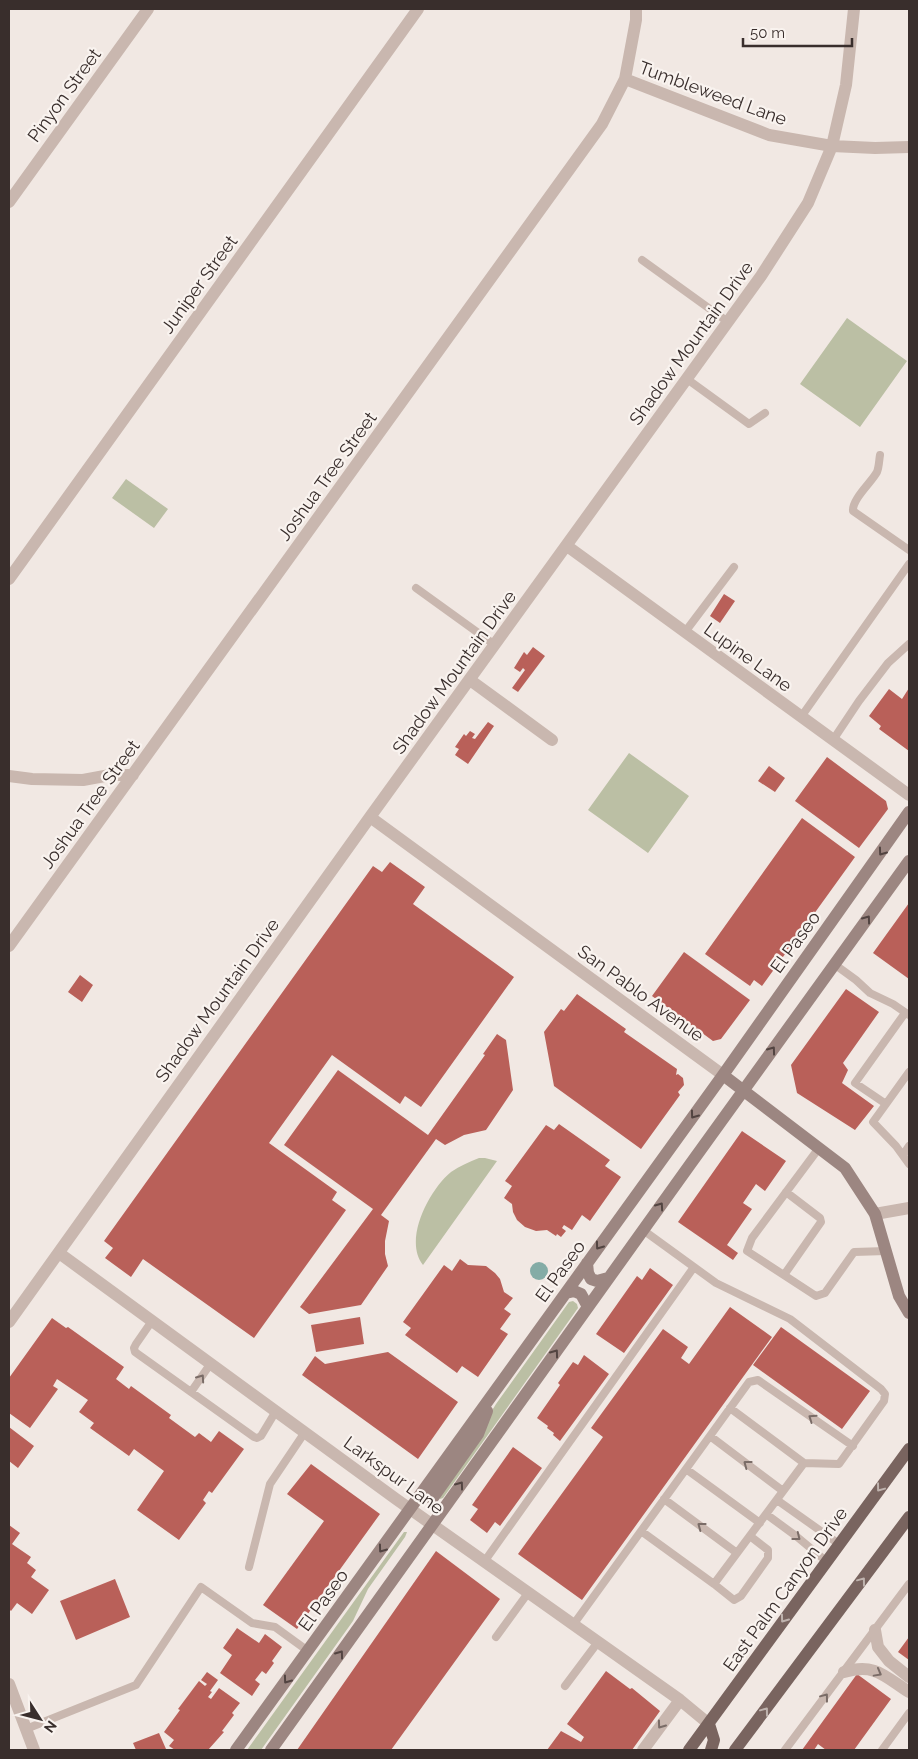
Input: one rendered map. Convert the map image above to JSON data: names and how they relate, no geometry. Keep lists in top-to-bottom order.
{
  "streets": {
    "main road": ["East Palm Canyon Drive"],
    "street": [
      "Tumbleweed Lane",
      "Pinyon Street",
      "Juniper Street",
      "Shadow Mountain Drive",
      "Joshua Tree Street",
      "Lupine Lane",
      "El Paseo",
      "San Pablo Avenue",
      "Larkspur Lane"
    ]
  },
  "crossings": [
    ["Tumbleweed Lane", "Shadow Mountain Drive"],
    ["Tumbleweed Lane", "Joshua Tree Street"],
    ["Shadow Mountain Drive", "Lupine Lane"],
    ["Shadow Mountain Drive", "San Pablo Avenue"],
    ["Shadow Mountain Drive", "Larkspur Lane"],
    ["El Paseo", "San Pablo Avenue"],
    ["El Paseo", "Larkspur Lane"],
    ["Larkspur Lane", "East Palm Canyon Drive"]
  ],
  "scale_bar": "50 m",
  "north": "bottom right"
}
